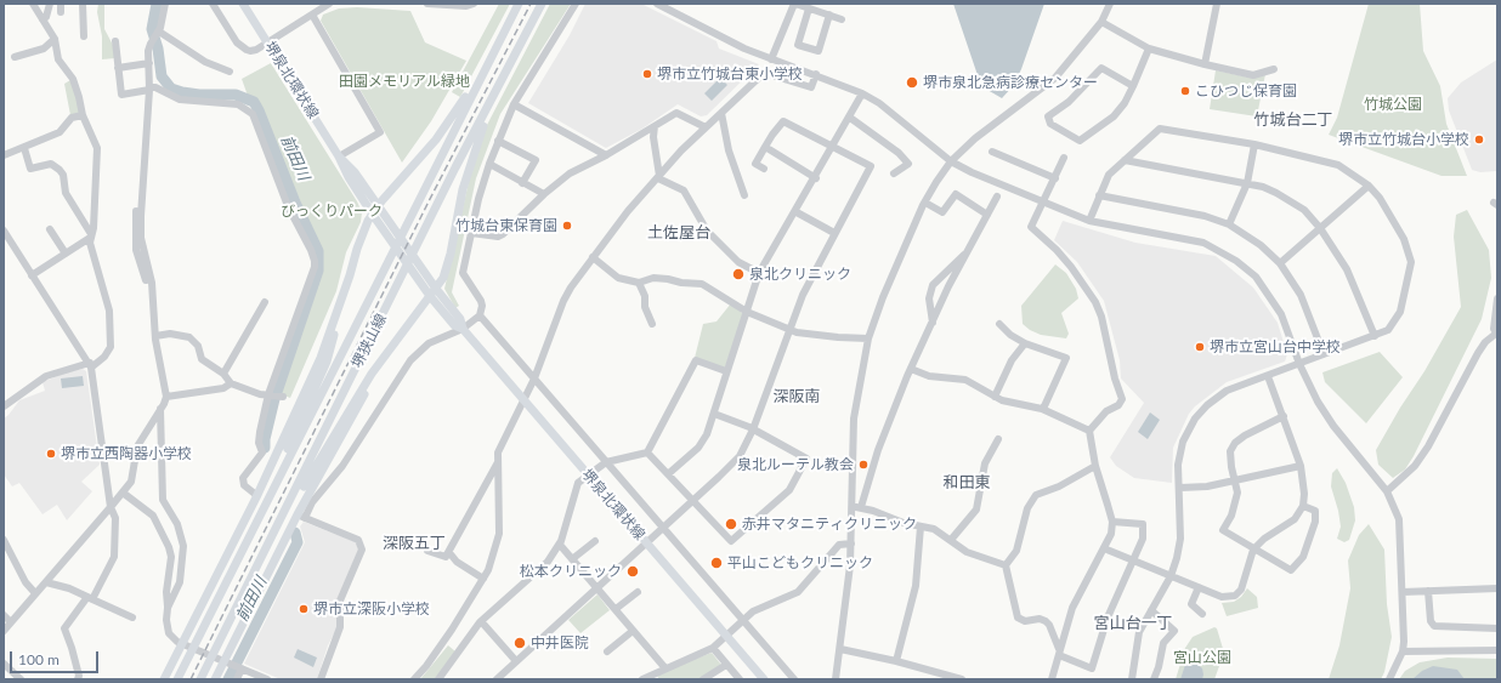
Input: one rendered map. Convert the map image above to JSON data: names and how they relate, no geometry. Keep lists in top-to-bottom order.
{
  "streets": {
    "main road": ["堺泉北環状線", "堺狭山線"]
  },
  "districts": [
    "竹城台二丁",
    "土佐屋台",
    "深阪南",
    "和田東",
    "深阪五丁",
    "宮山台一丁"
  ],
  "water": ["前田川"],
  "parks": [
    "田園メモリアル緑地",
    "竹城公園",
    "びっくりパーク",
    "宮山公園"
  ],
  "places": [
    "堺市立竹城台東小学校",
    "堺市泉北急病診療センター",
    "こひつじ保育園",
    "堺市立竹城台小学校",
    "竹城台東保育園",
    "泉北クリニック",
    "堺市立宮山台中学校",
    "堺市立西陶器小学校",
    "泉北ルーテル教会",
    "赤井マタニティクリニック",
    "平山こどもクリニック",
    "松本クリニック",
    "堺市立深阪小学校",
    "中井医院"
  ],
  "scale_bar": "100 m"
}
